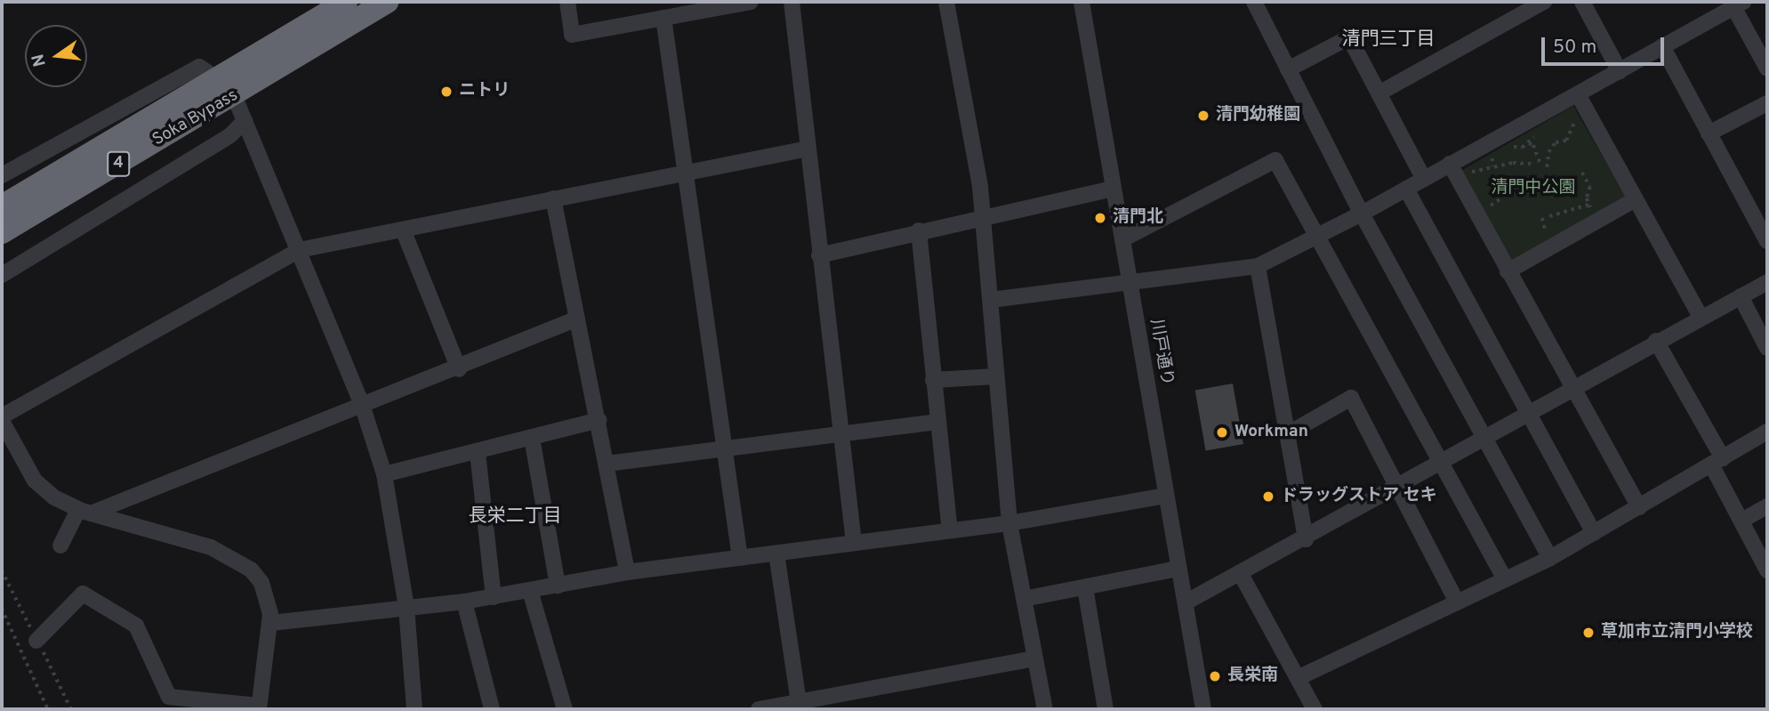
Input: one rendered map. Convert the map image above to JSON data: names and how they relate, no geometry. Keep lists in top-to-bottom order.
{
  "streets": {
    "highway": ["Soka Bypass", "4"],
    "street": ["川戸通り"]
  },
  "districts": ["清門三丁目", "長栄二丁目"],
  "parks": ["清門中公園"],
  "places": [
    "ニトリ",
    "清門幼稚園",
    "清門北",
    "Workman",
    "ドラッグストア セキ",
    "草加市立清門小学校",
    "長栄南"
  ],
  "scale_bar": "50 m",
  "north": "left"
}
